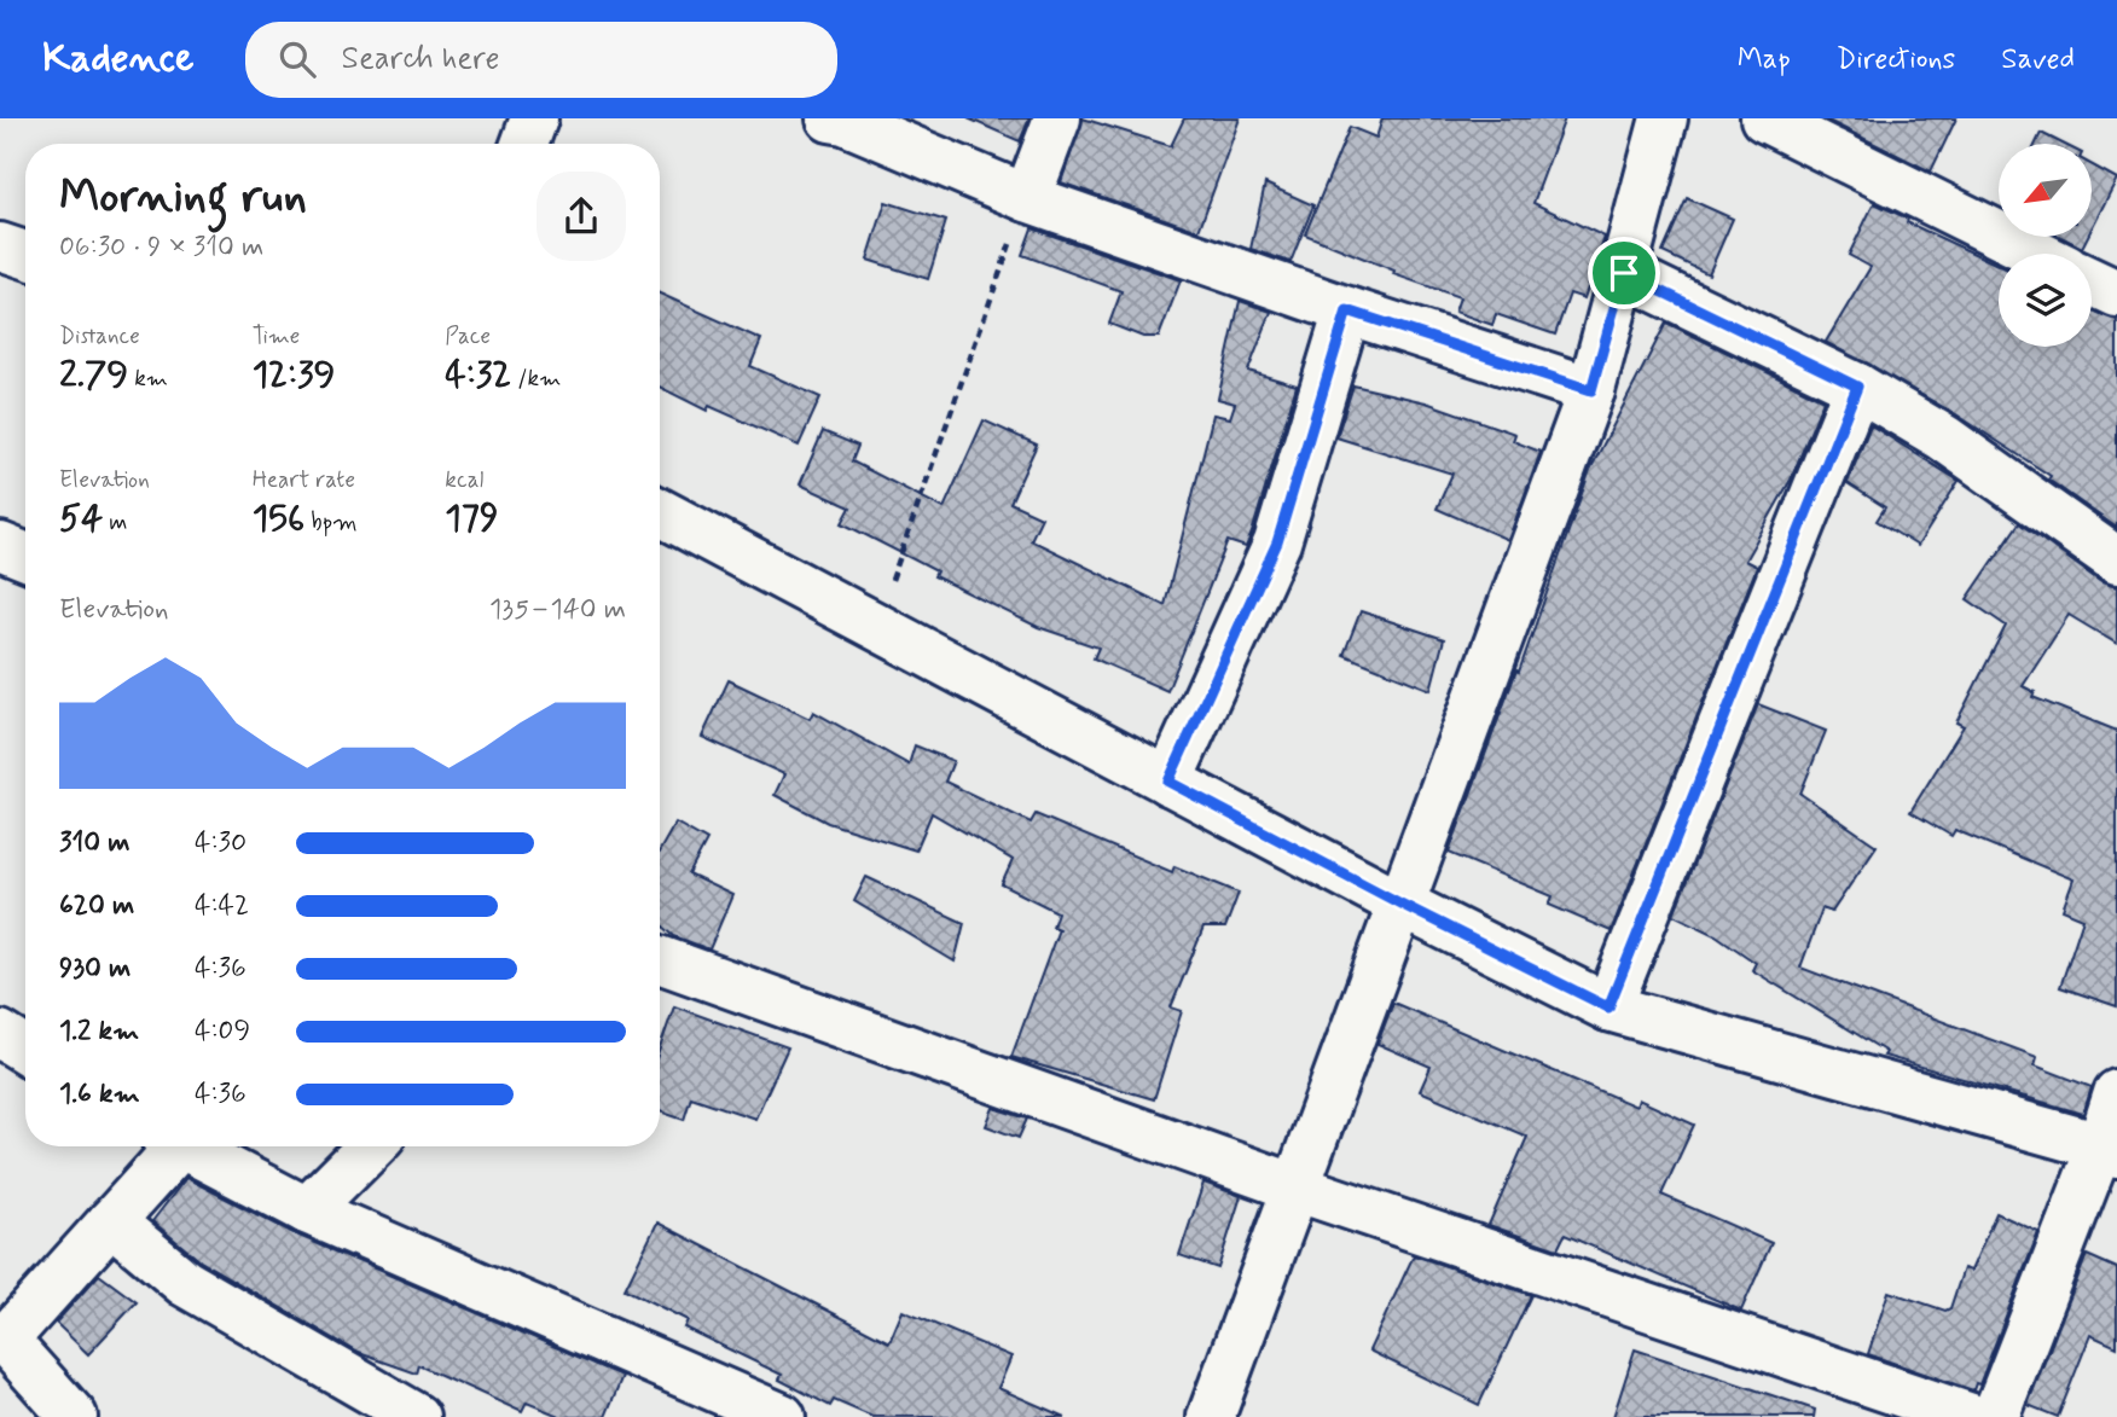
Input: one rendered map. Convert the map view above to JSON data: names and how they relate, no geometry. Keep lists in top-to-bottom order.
{
  "north": "bottom left",
  "page": {
    "header": "Kadence",
    "search": "Search here",
    "nav": ["Map", "Directions", "Saved"],
    "heading": ["Morning run", "06:30 · 9 × 310 m"],
    "stats": [
      ["Distance", "2.79 km"],
      ["Time", "12:39"],
      ["Pace", "4:32 /km"],
      ["Elevation", "54 m"],
      ["Heart rate", "156 bpm"],
      ["kcal", "179"]
    ],
    "chart": ["Elevation", "135–140 m"],
    "list": [
      {
        "name": "310 m",
        "note": "4:30"
      },
      {
        "name": "620 m",
        "note": "4:42"
      },
      {
        "name": "930 m",
        "note": "4:36"
      },
      {
        "name": "1.2 km",
        "note": "4:09"
      },
      {
        "name": "1.6 km",
        "note": "4:36"
      }
    ]
  }
}
